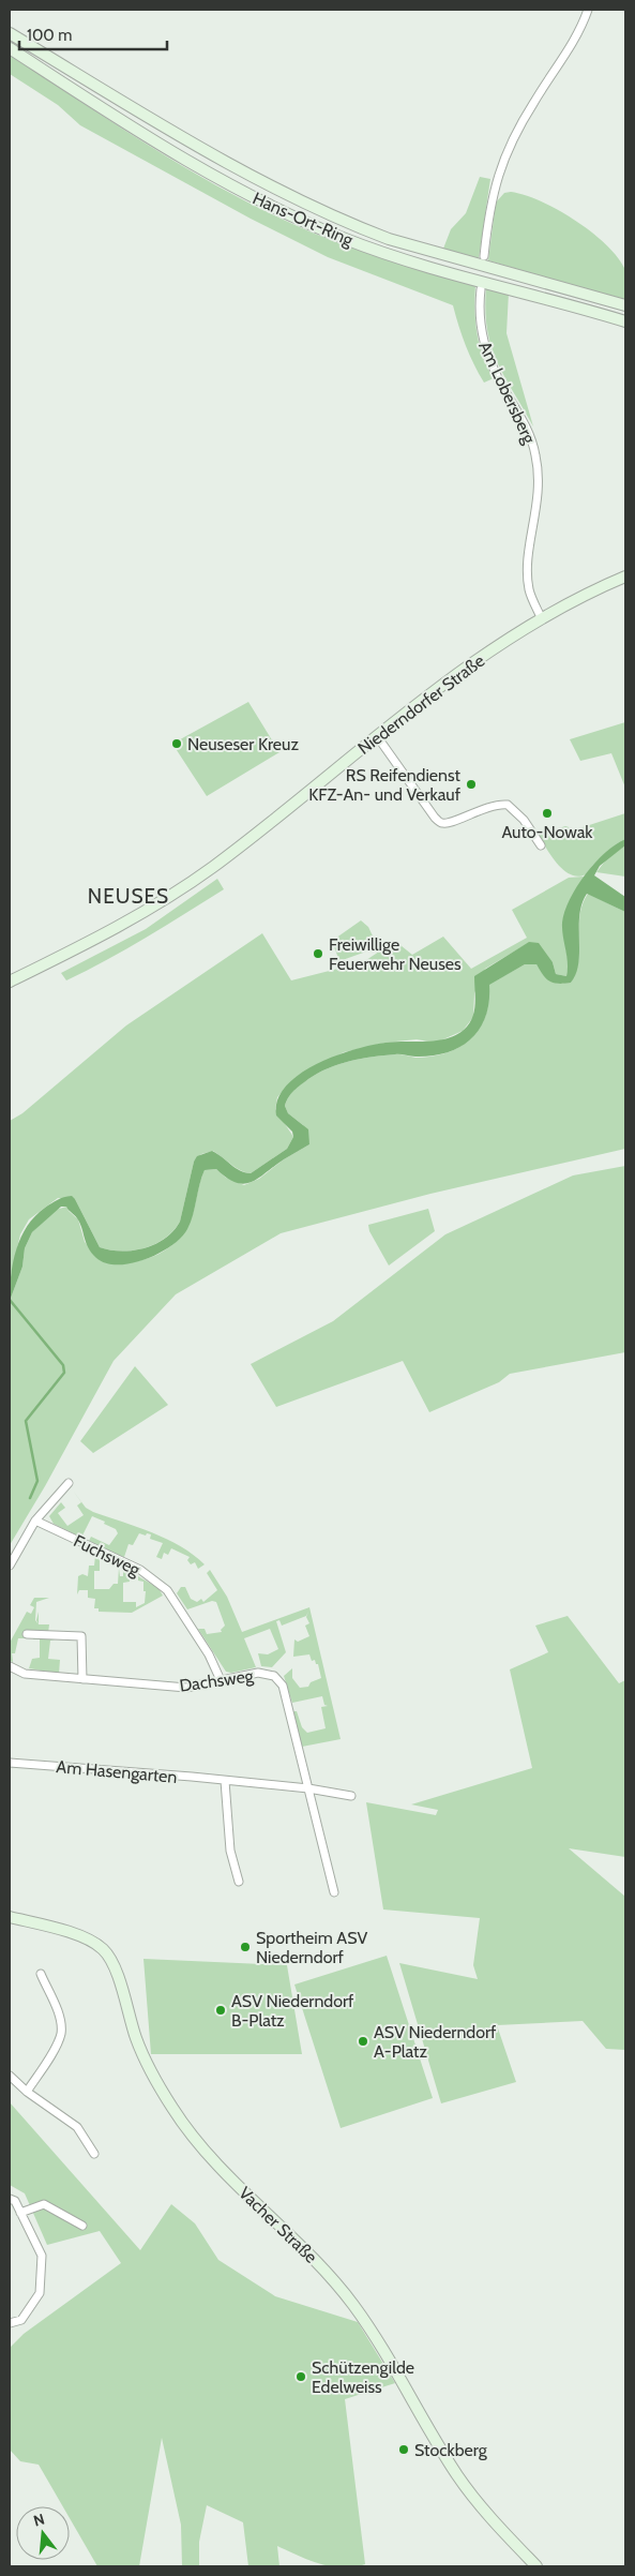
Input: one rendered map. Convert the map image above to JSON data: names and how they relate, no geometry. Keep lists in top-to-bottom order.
{
  "streets": {
    "main road": ["Hans-Ort-Ring", "Niederndorfer Straße", "Vacher Straße"],
    "street": [
      "Am Lobersberg",
      "Fuchsweg",
      "Dachsweg",
      "Am Hasengarten"
    ]
  },
  "crossings": [
    ["Am Lobersberg", "Niederndorfer Straße"],
    ["Fuchsweg", "Dachsweg"],
    ["Dachsweg", "Am Hasengarten"]
  ],
  "districts": ["NEUSES"],
  "places": [
    "Neuseser Kreuz",
    "RS Reifendienst KFZ-An- und Verkauf",
    "Auto-Nowak",
    "Freiwillige Feuerwehr Neuses",
    "Sportheim ASV Niederndorf",
    "ASV Niederndorf B-Platz",
    "ASV Niederndorf A-Platz",
    "Schützengilde Edelweiss",
    "Stockberg"
  ],
  "scale_bar": "100 m",
  "north": "top"
}
